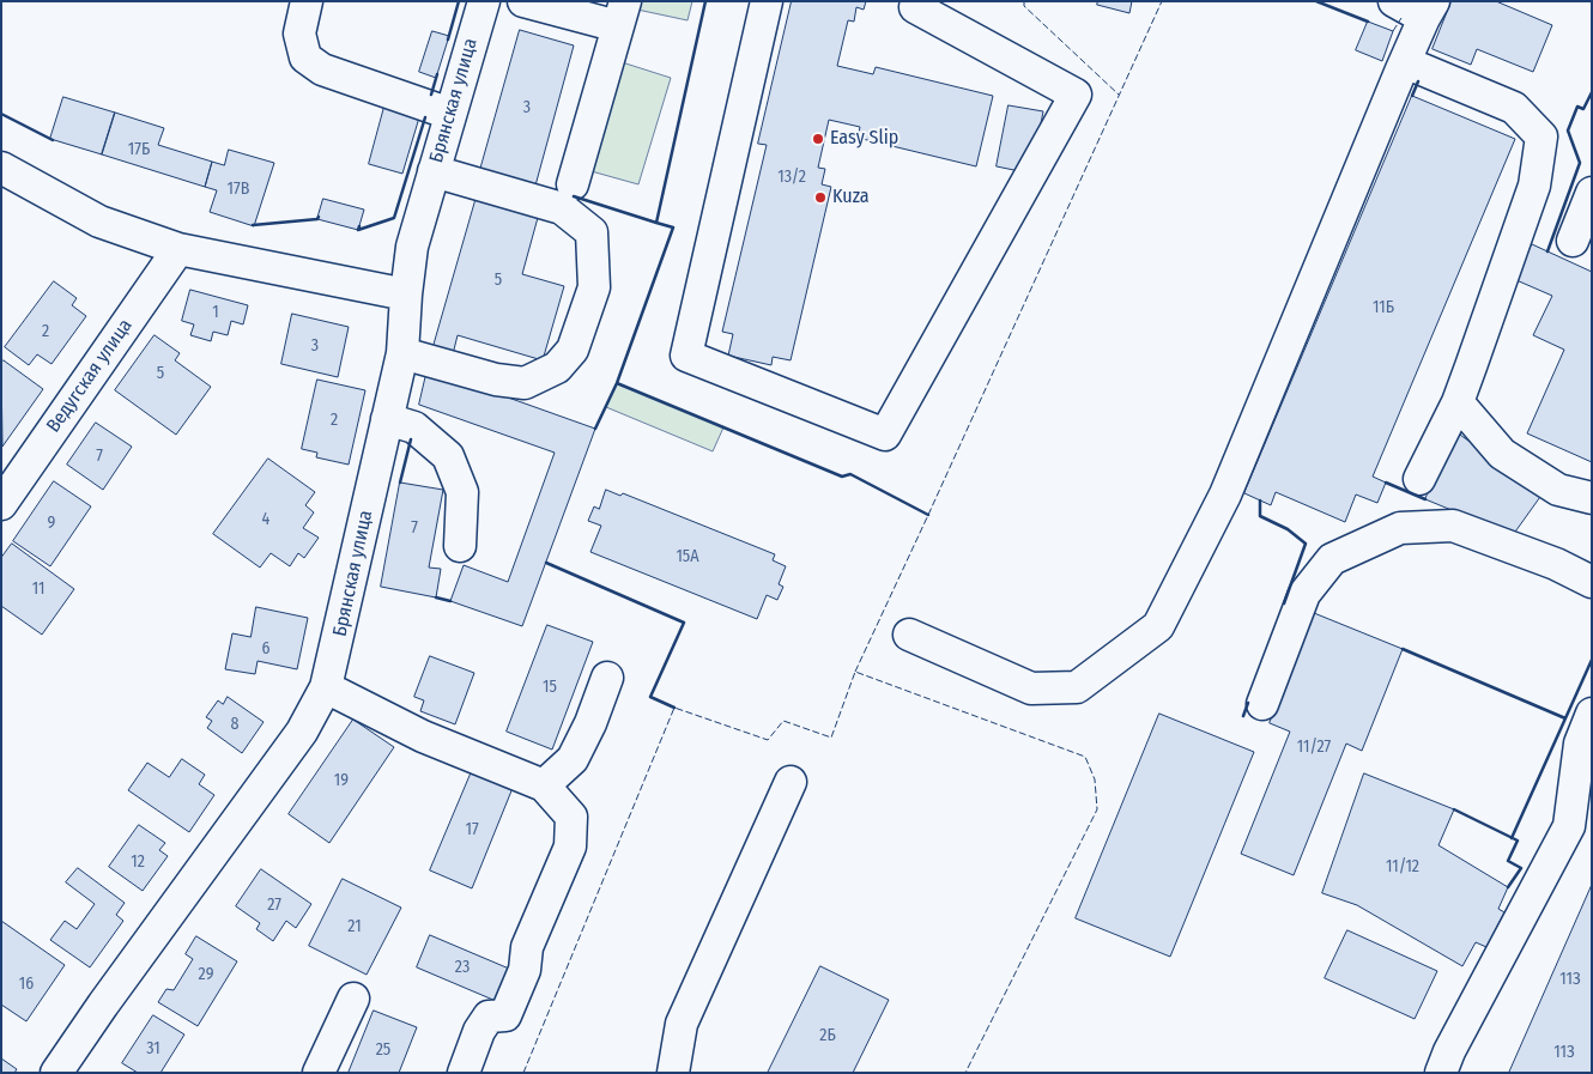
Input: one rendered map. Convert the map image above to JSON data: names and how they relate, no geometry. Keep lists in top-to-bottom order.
{
  "streets": {
    "street": ["Брянская улица", "Ведугская улица"]
  },
  "places": ["Easy Slip", "Kuza"],
  "house_numbers": [
    "3",
    "17Б",
    "13/2",
    "17В",
    "5",
    "11Б",
    "1",
    "2",
    "3",
    "5",
    "2",
    "7",
    "4",
    "9",
    "7",
    "15А",
    "11",
    "6",
    "15",
    "8",
    "11/27",
    "19",
    "17",
    "12",
    "11/12",
    "27",
    "21",
    "23",
    "29",
    "11З",
    "16",
    "2Б",
    "31",
    "25",
    "11З"
  ]
}
